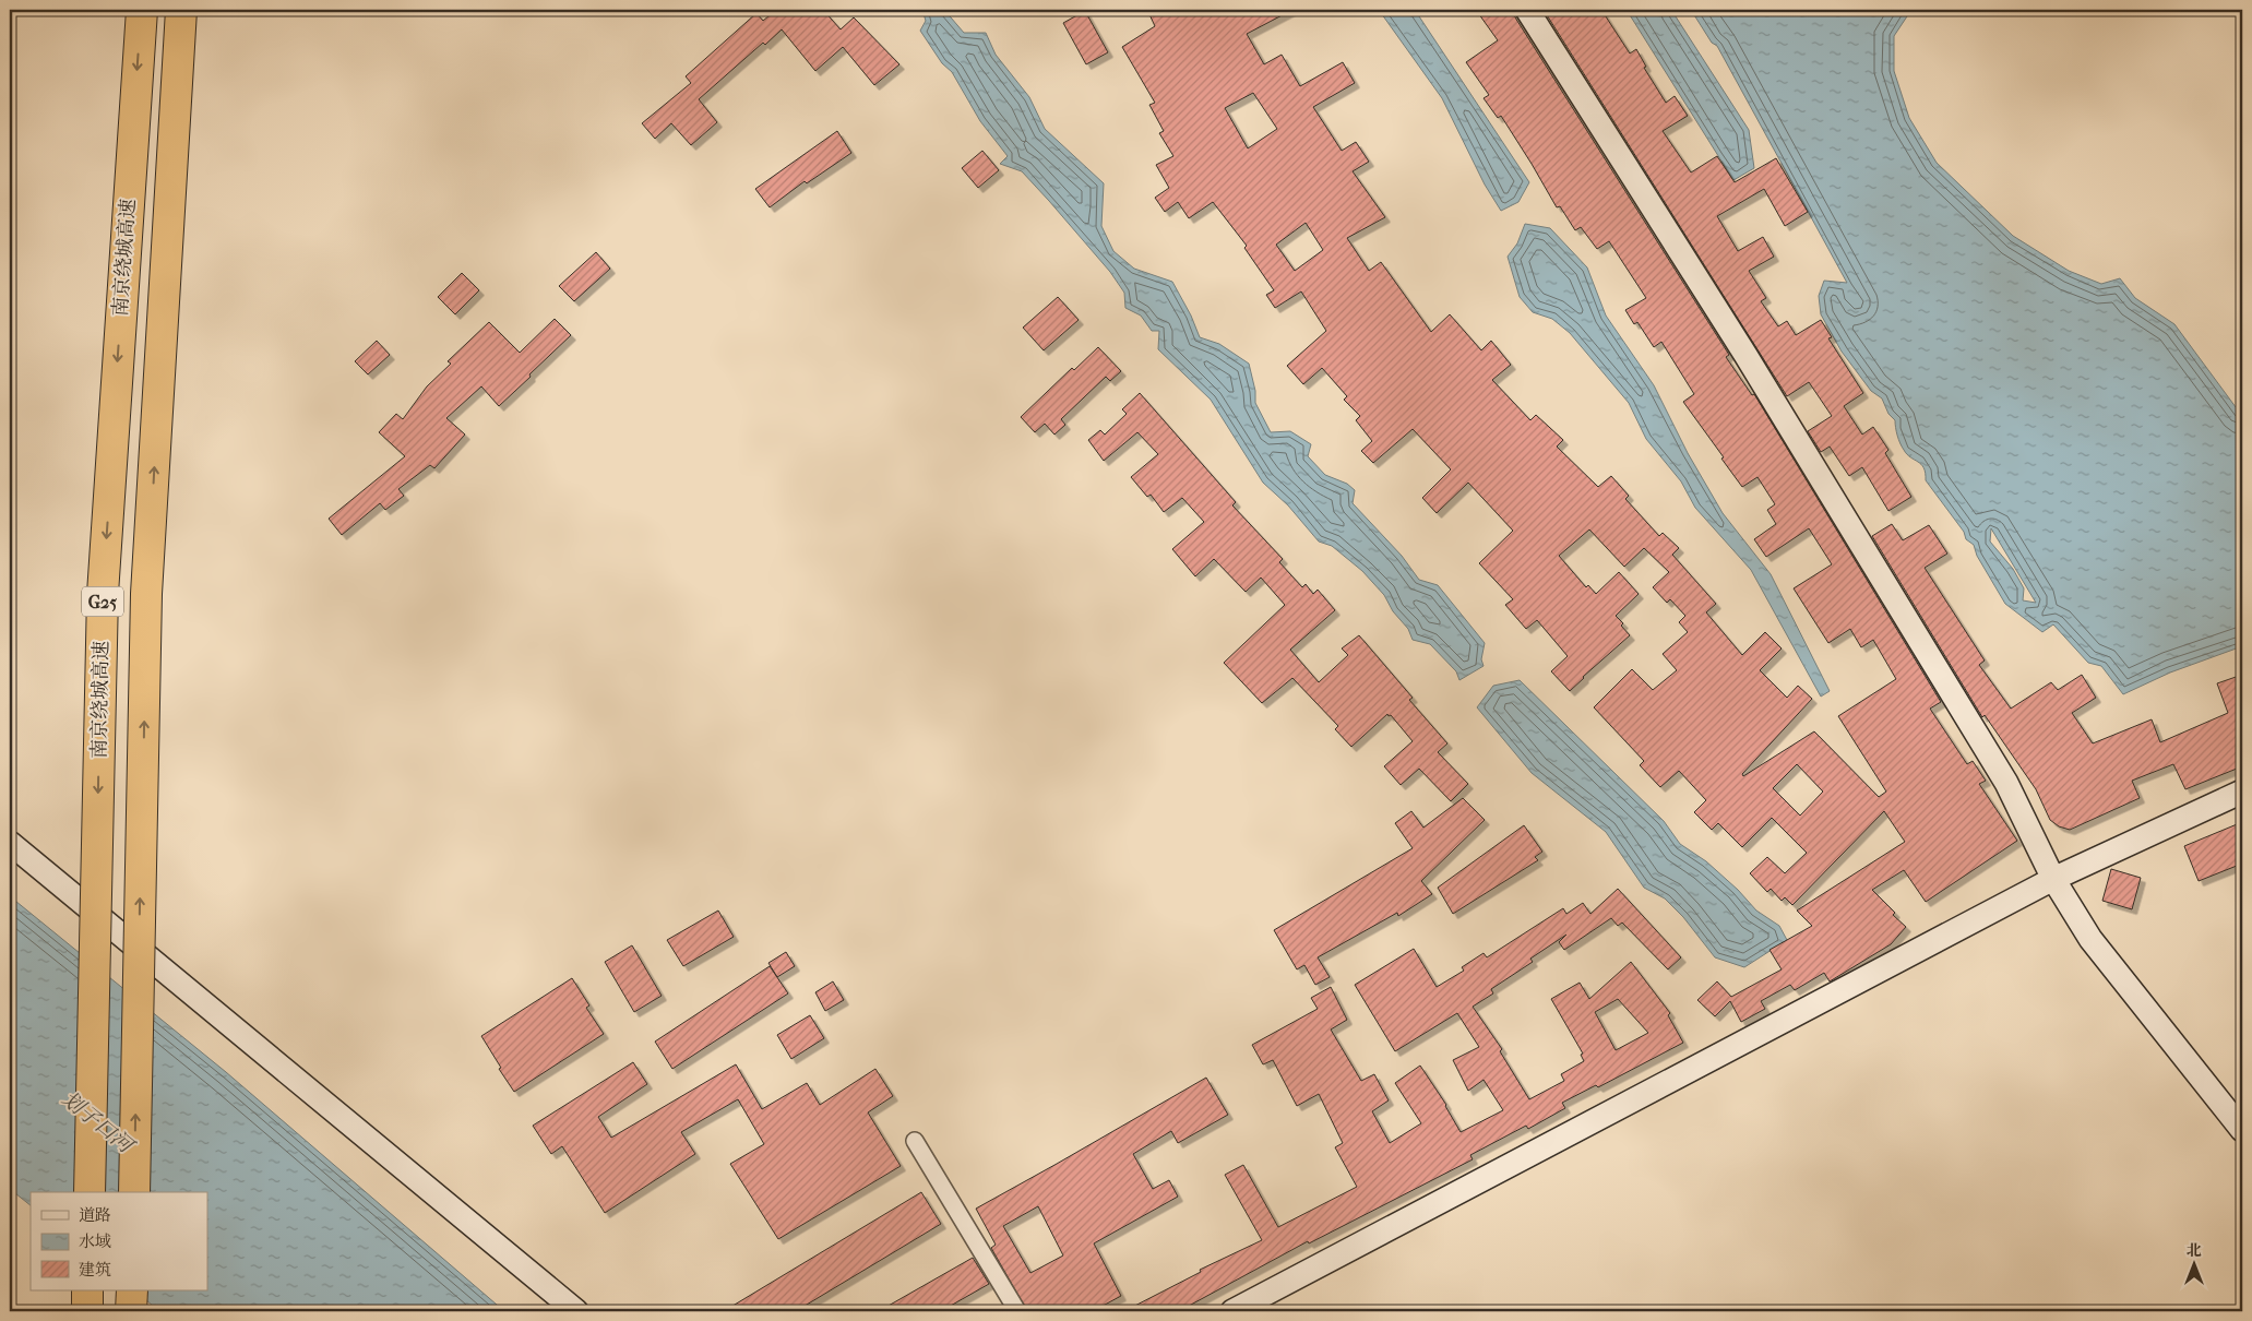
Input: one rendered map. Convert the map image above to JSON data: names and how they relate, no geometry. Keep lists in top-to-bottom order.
{
  "streets": {
    "highway": ["南京绕城高速", "G25"]
  },
  "water": ["划子口河"],
  "legend": ["道路", "水域", "建筑"],
  "north": "top"
}
